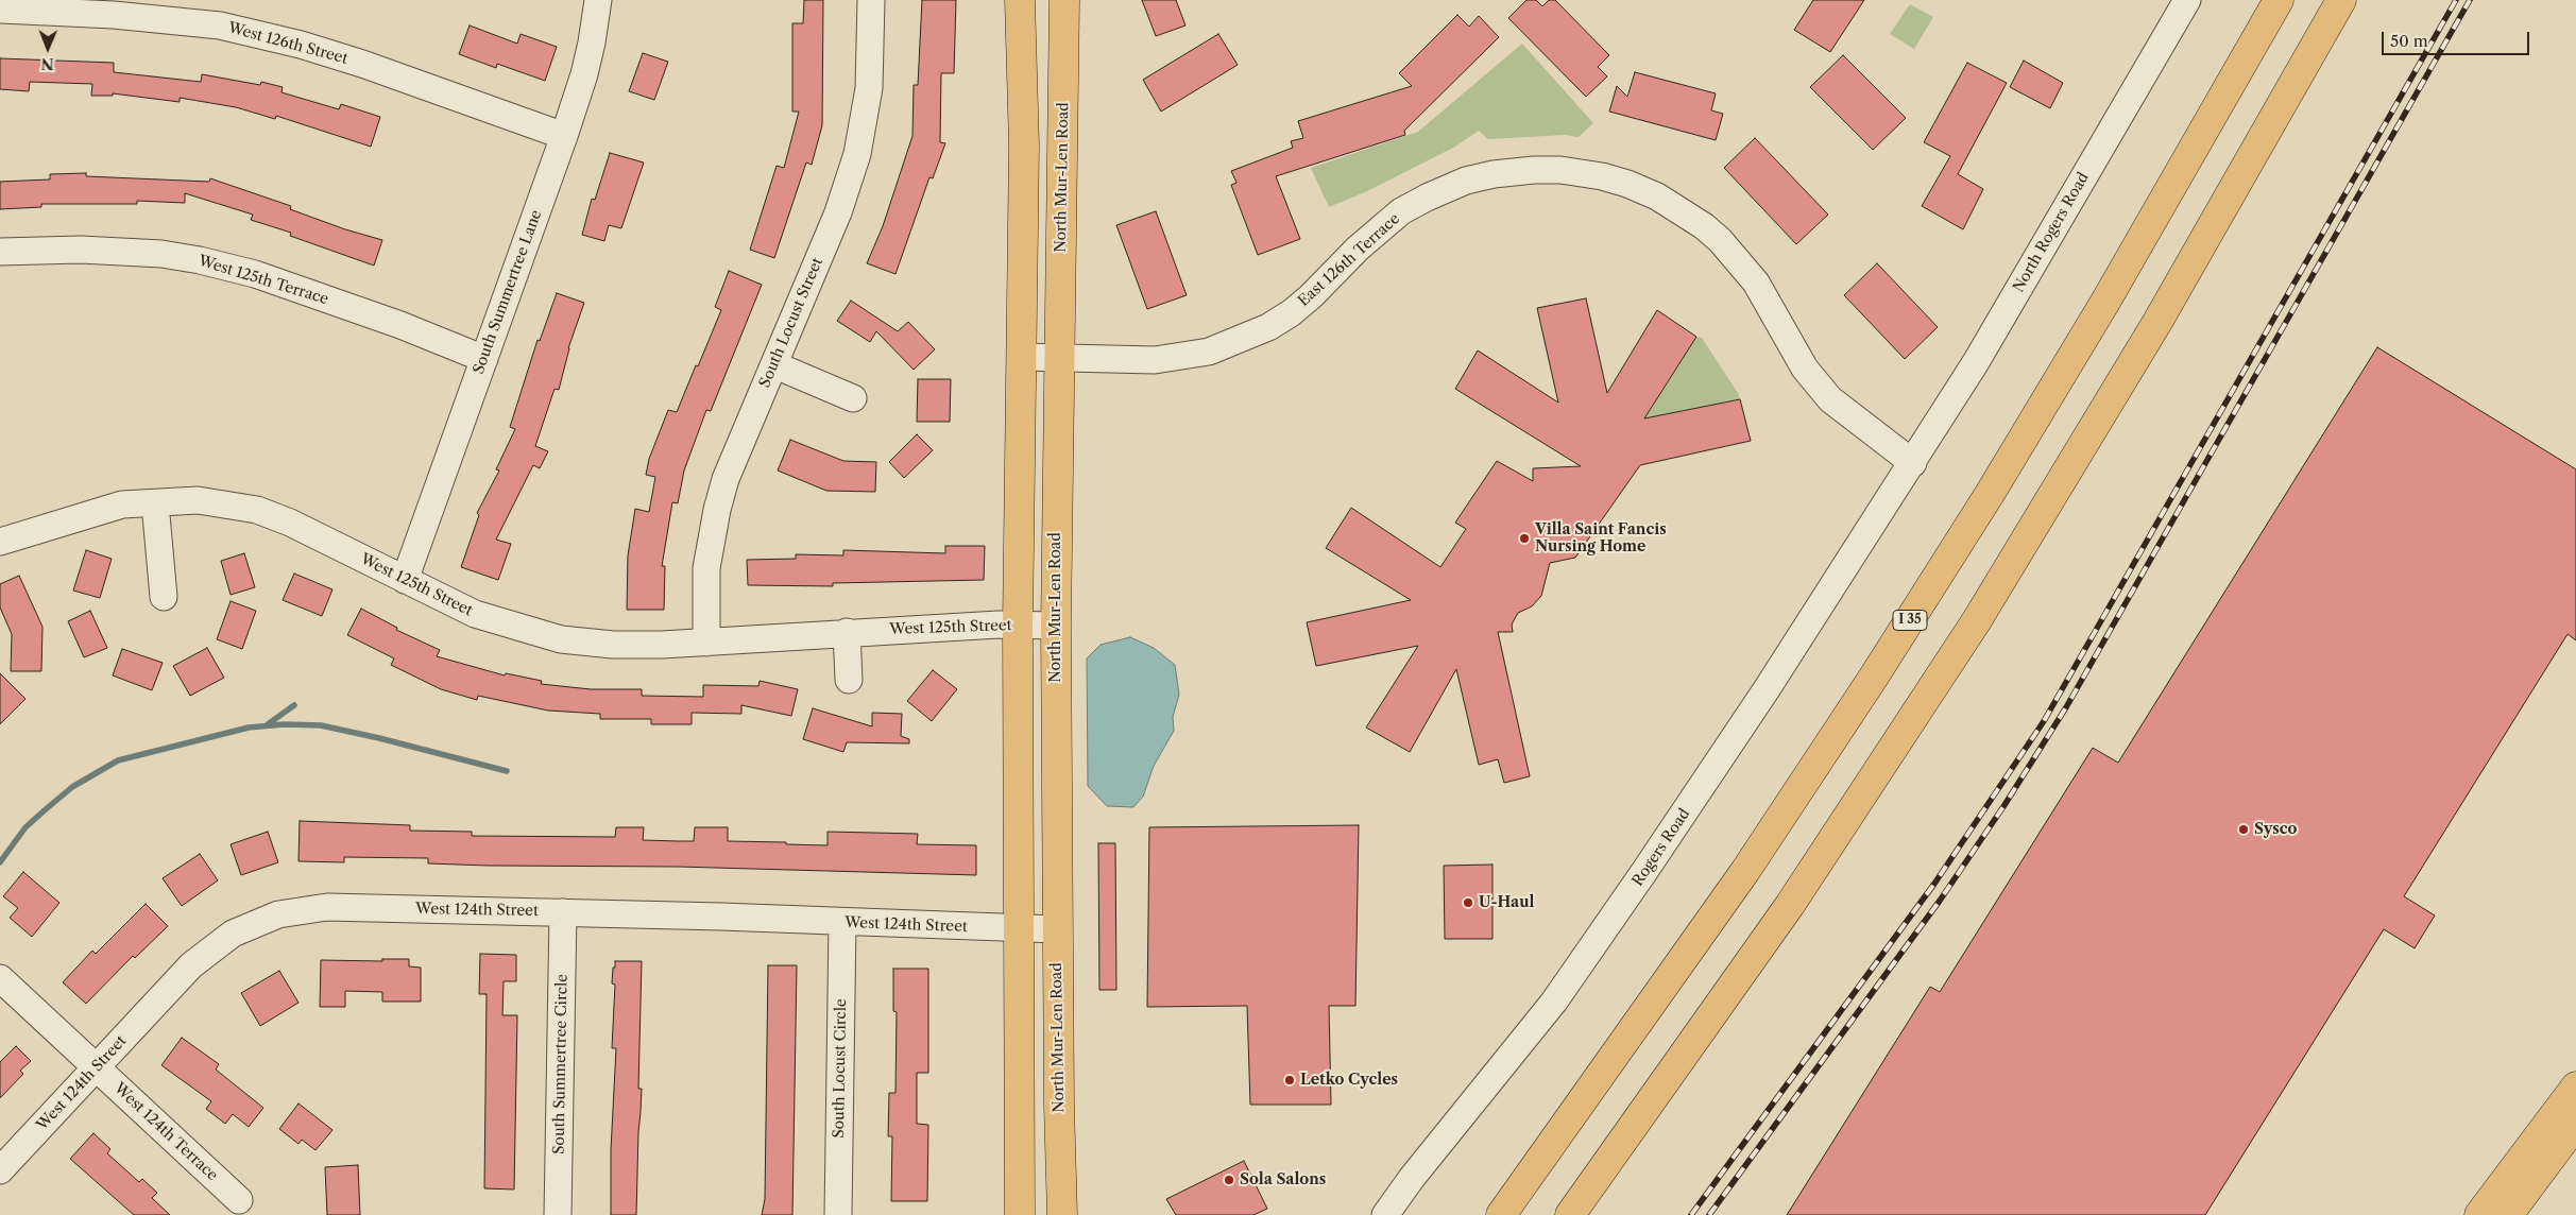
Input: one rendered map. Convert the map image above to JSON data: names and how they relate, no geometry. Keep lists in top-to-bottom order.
{
  "streets": {
    "main road": ["North Mur-Len Road", "I 35"],
    "street": [
      "West 126th Street",
      "North Rogers Road",
      "East 126th Terrace",
      "West 125th Terrace",
      "South Summertree Lane",
      "South Locust Street",
      "West 125th Street",
      "Rogers Road",
      "West 124th Street",
      "South Summertree Circle",
      "South Locust Circle",
      "West 124th Terrace"
    ]
  },
  "crossings": [
    ["West 126th Street", "South Summertree Lane"],
    ["North Mur-Len Road", "East 126th Terrace"],
    ["North Mur-Len Road", "West 125th Street"],
    ["North Mur-Len Road", "West 124th Street"],
    ["North Rogers Road", "East 126th Terrace"],
    ["North Rogers Road", "Rogers Road"],
    ["East 126th Terrace", "Rogers Road"],
    ["West 125th Terrace", "South Summertree Lane"],
    ["South Summertree Lane", "West 125th Street"],
    ["South Locust Street", "West 125th Street"],
    ["West 124th Street", "South Summertree Circle"],
    ["West 124th Street", "South Locust Circle"],
    ["West 124th Street", "West 124th Terrace"]
  ],
  "places": [
    "Villa Saint Fancis Nursing Home",
    "Sysco",
    "U-Haul",
    "Letko Cycles",
    "Sola Salons"
  ],
  "scale_bar": "50 m",
  "north": "bottom"
}
